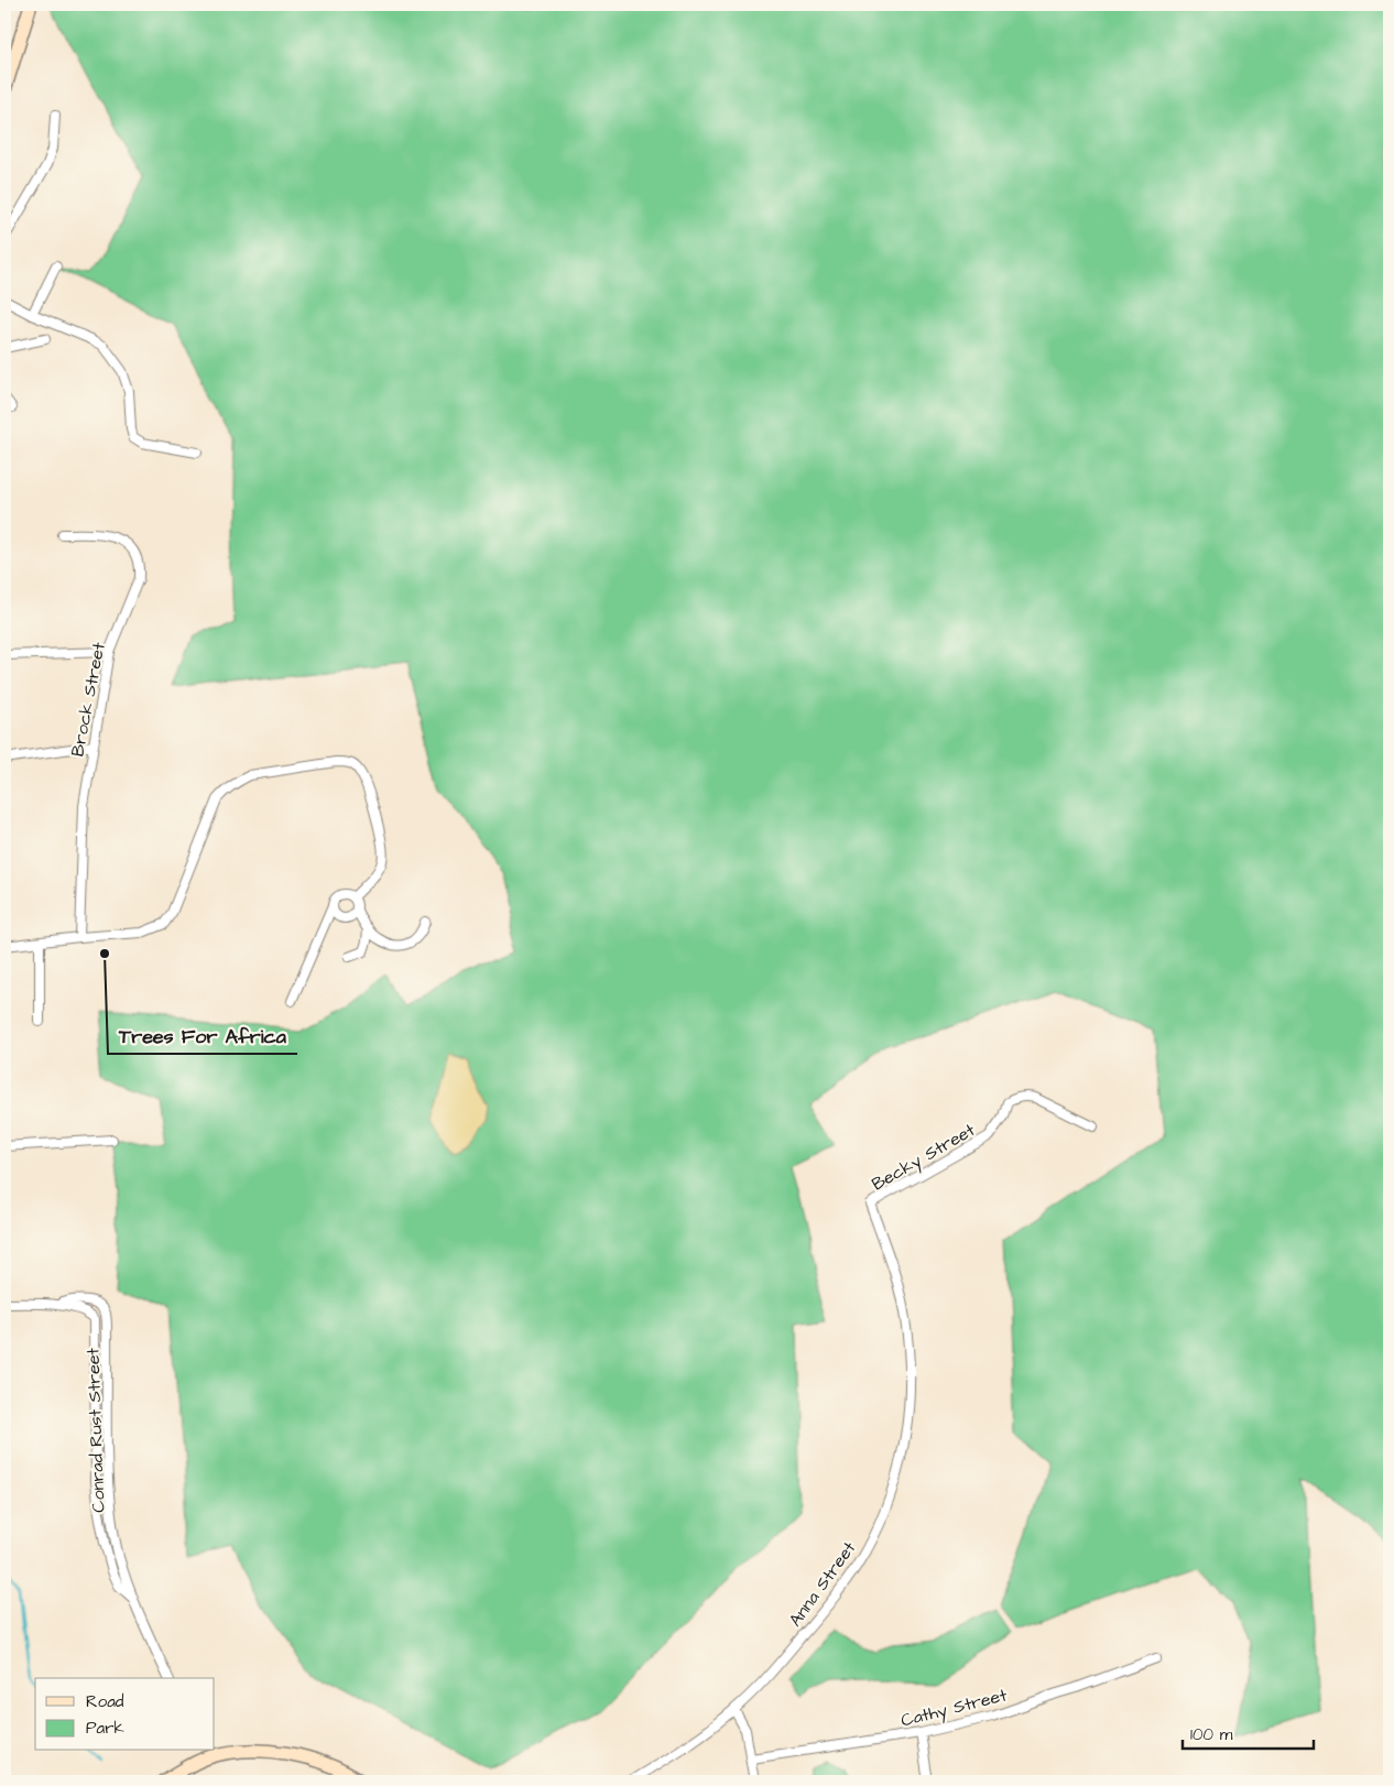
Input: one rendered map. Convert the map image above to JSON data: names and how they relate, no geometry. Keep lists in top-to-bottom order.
{
  "streets": {
    "street": [
      "Brock Street",
      "Becky Street",
      "Conrad Rust Street",
      "Anna Street",
      "Cathy Street"
    ]
  },
  "crossings": [
    ["Becky Street", "Anna Street"]
  ],
  "places": ["Trees For Africa"],
  "legend": ["Road", "Park"],
  "scale_bar": "100 m"
}
